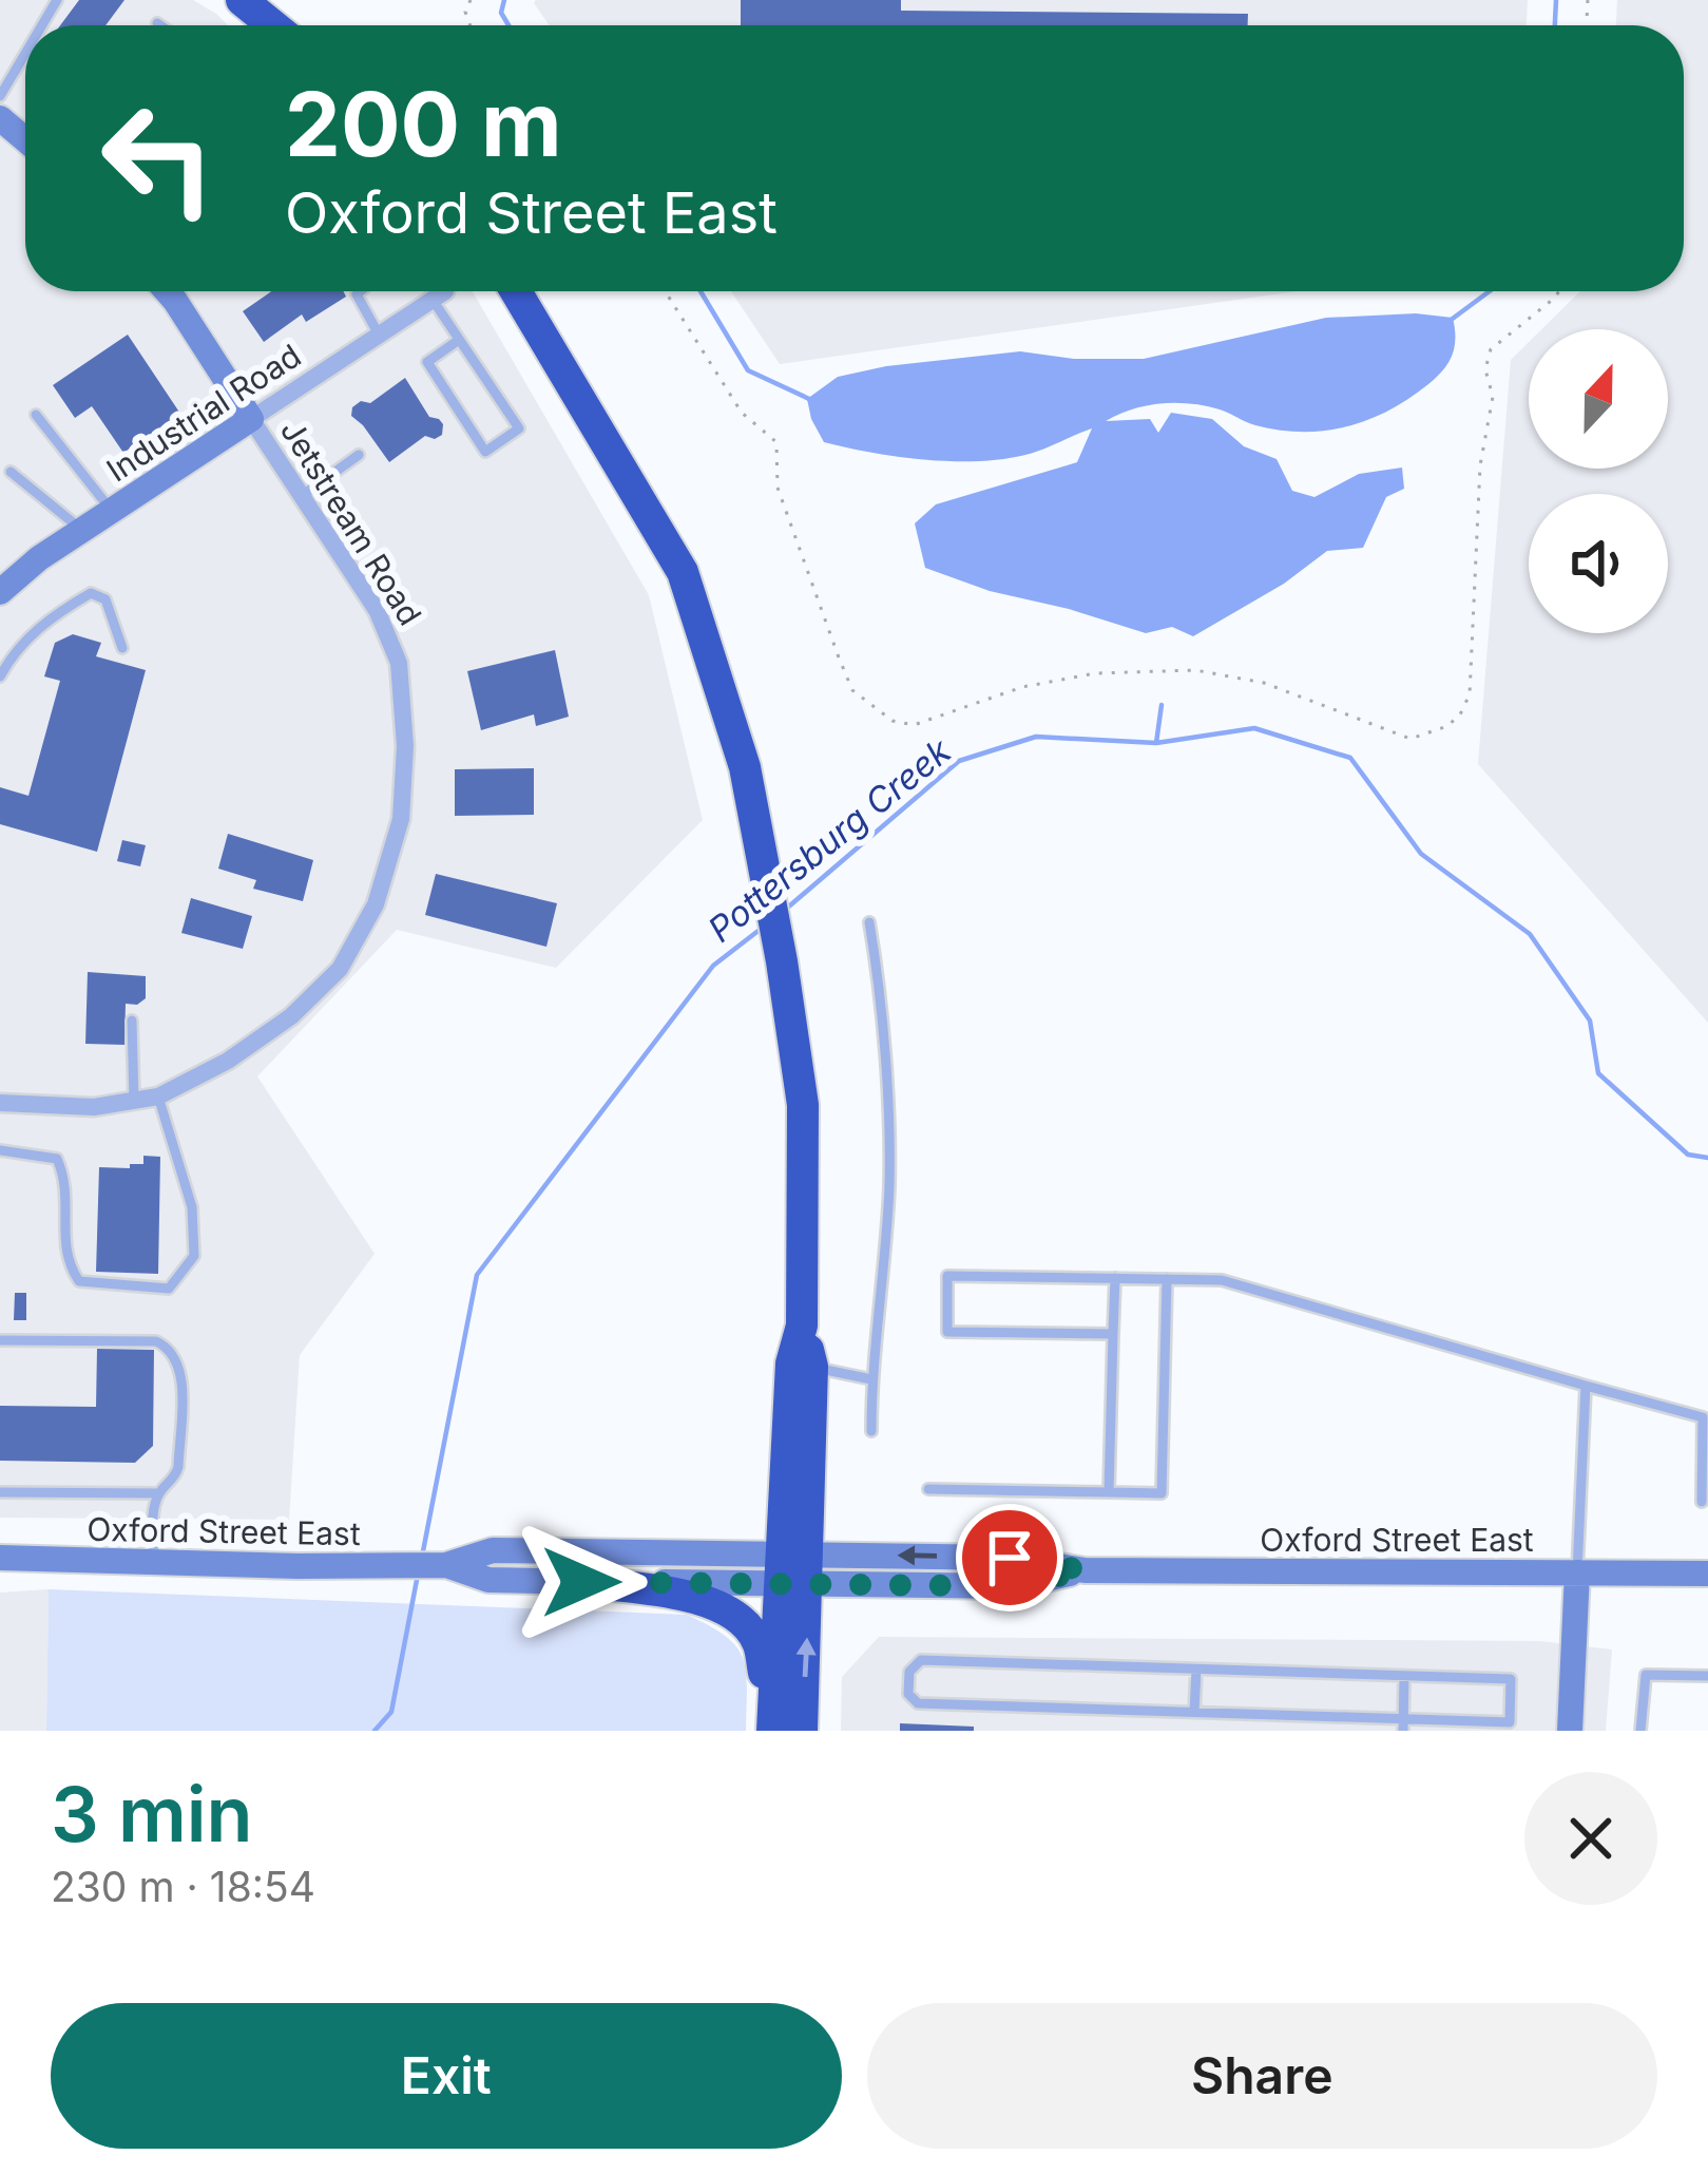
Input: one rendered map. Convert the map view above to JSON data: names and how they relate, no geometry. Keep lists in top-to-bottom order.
{
  "streets": {
    "main road": ["Industrial Road", "Jetstream Road", "Oxford Street East"]
  },
  "crossings": [
    ["Industrial Road", "Jetstream Road"]
  ],
  "water": ["Pottersburg Creek"],
  "north": "top",
  "page": {
    "turn": ["200 m", "Oxford Street East"],
    "heading": ["3 min", "230 m · 18:54"],
    "buttons": ["Exit", "Share"]
  }
}
